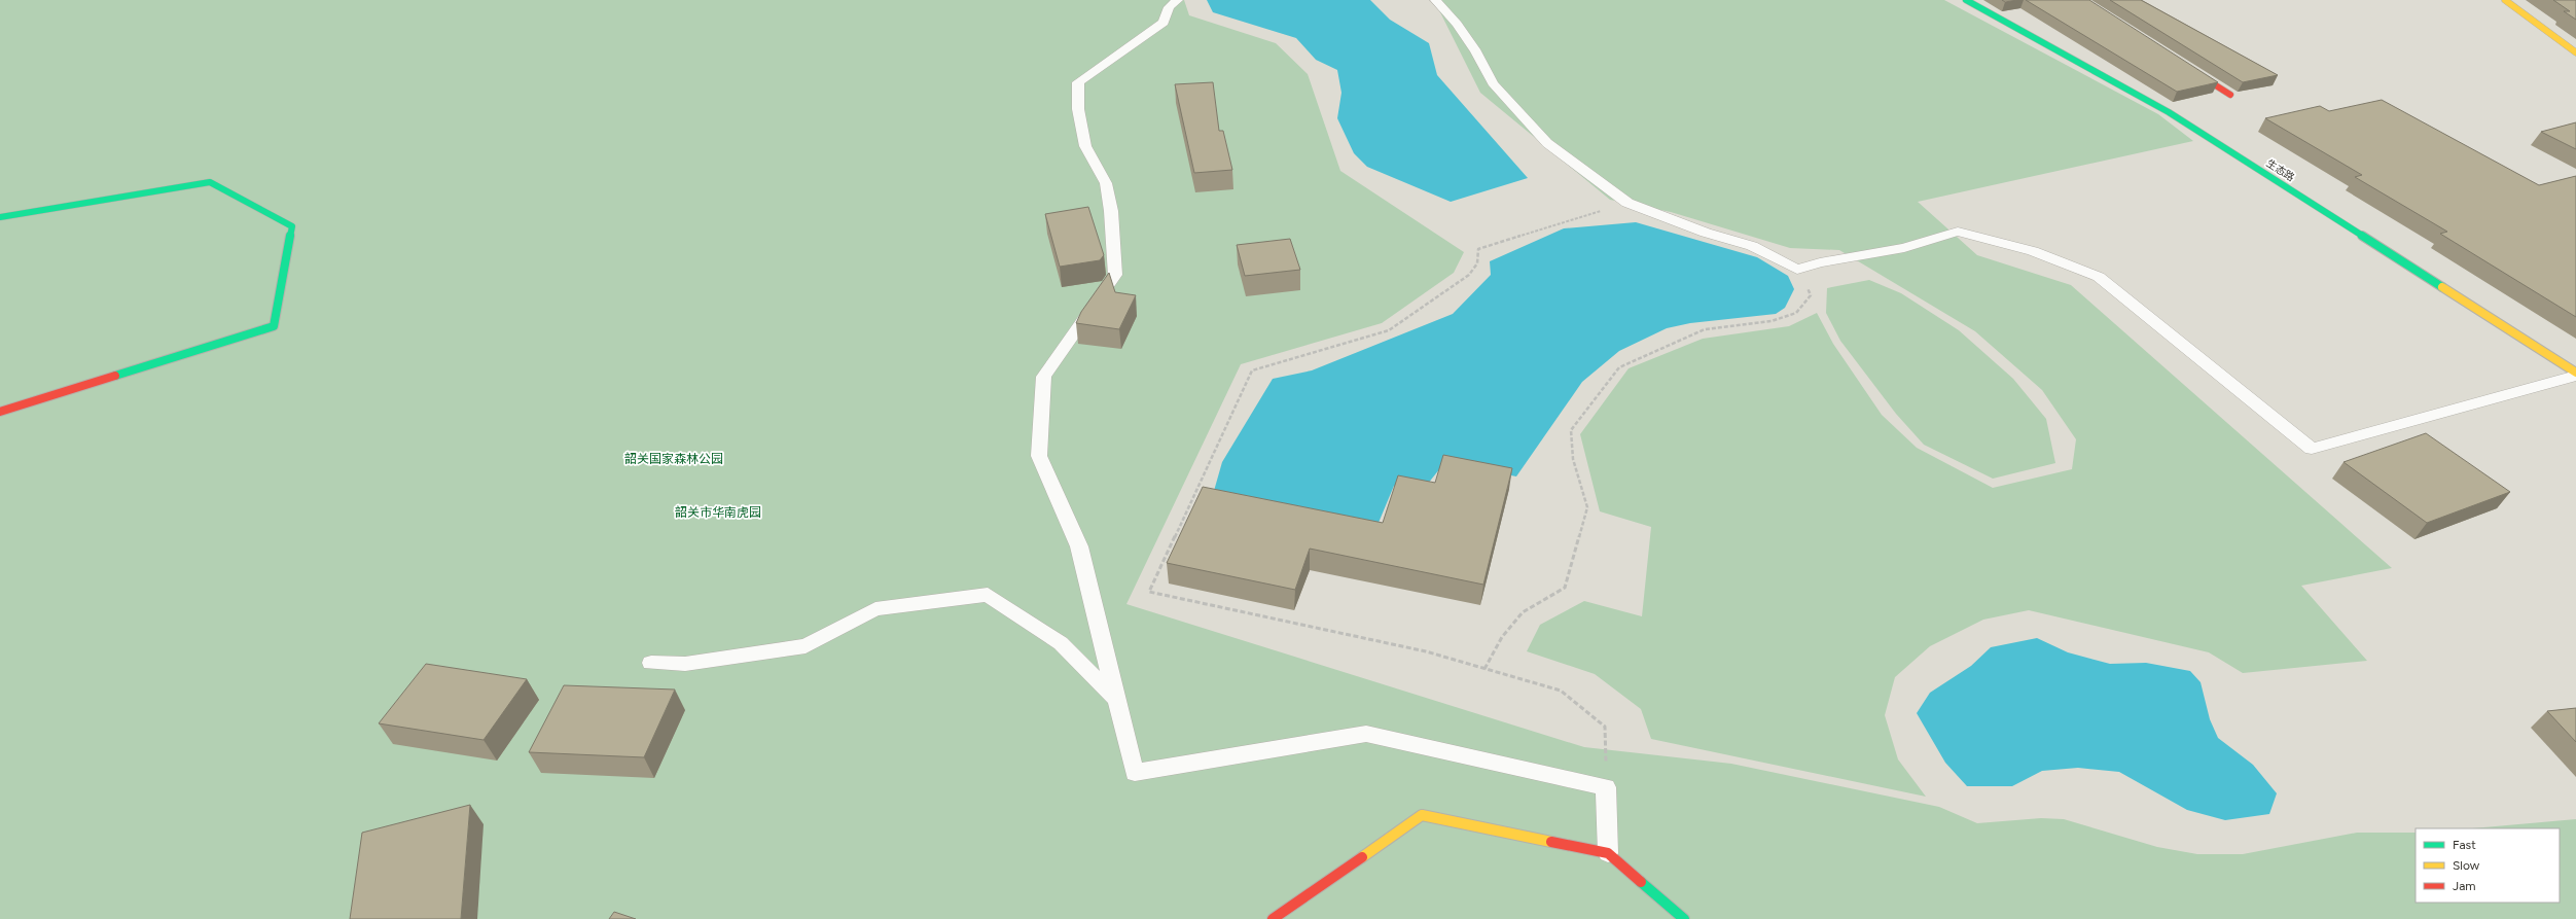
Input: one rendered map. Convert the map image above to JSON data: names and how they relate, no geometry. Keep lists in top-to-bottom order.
{
  "streets": {
    "street": ["生态路"]
  },
  "parks": ["韶关国家森林公园", "韶关市华南虎园"],
  "legend": ["Fast", "Slow", "Jam"]
}
